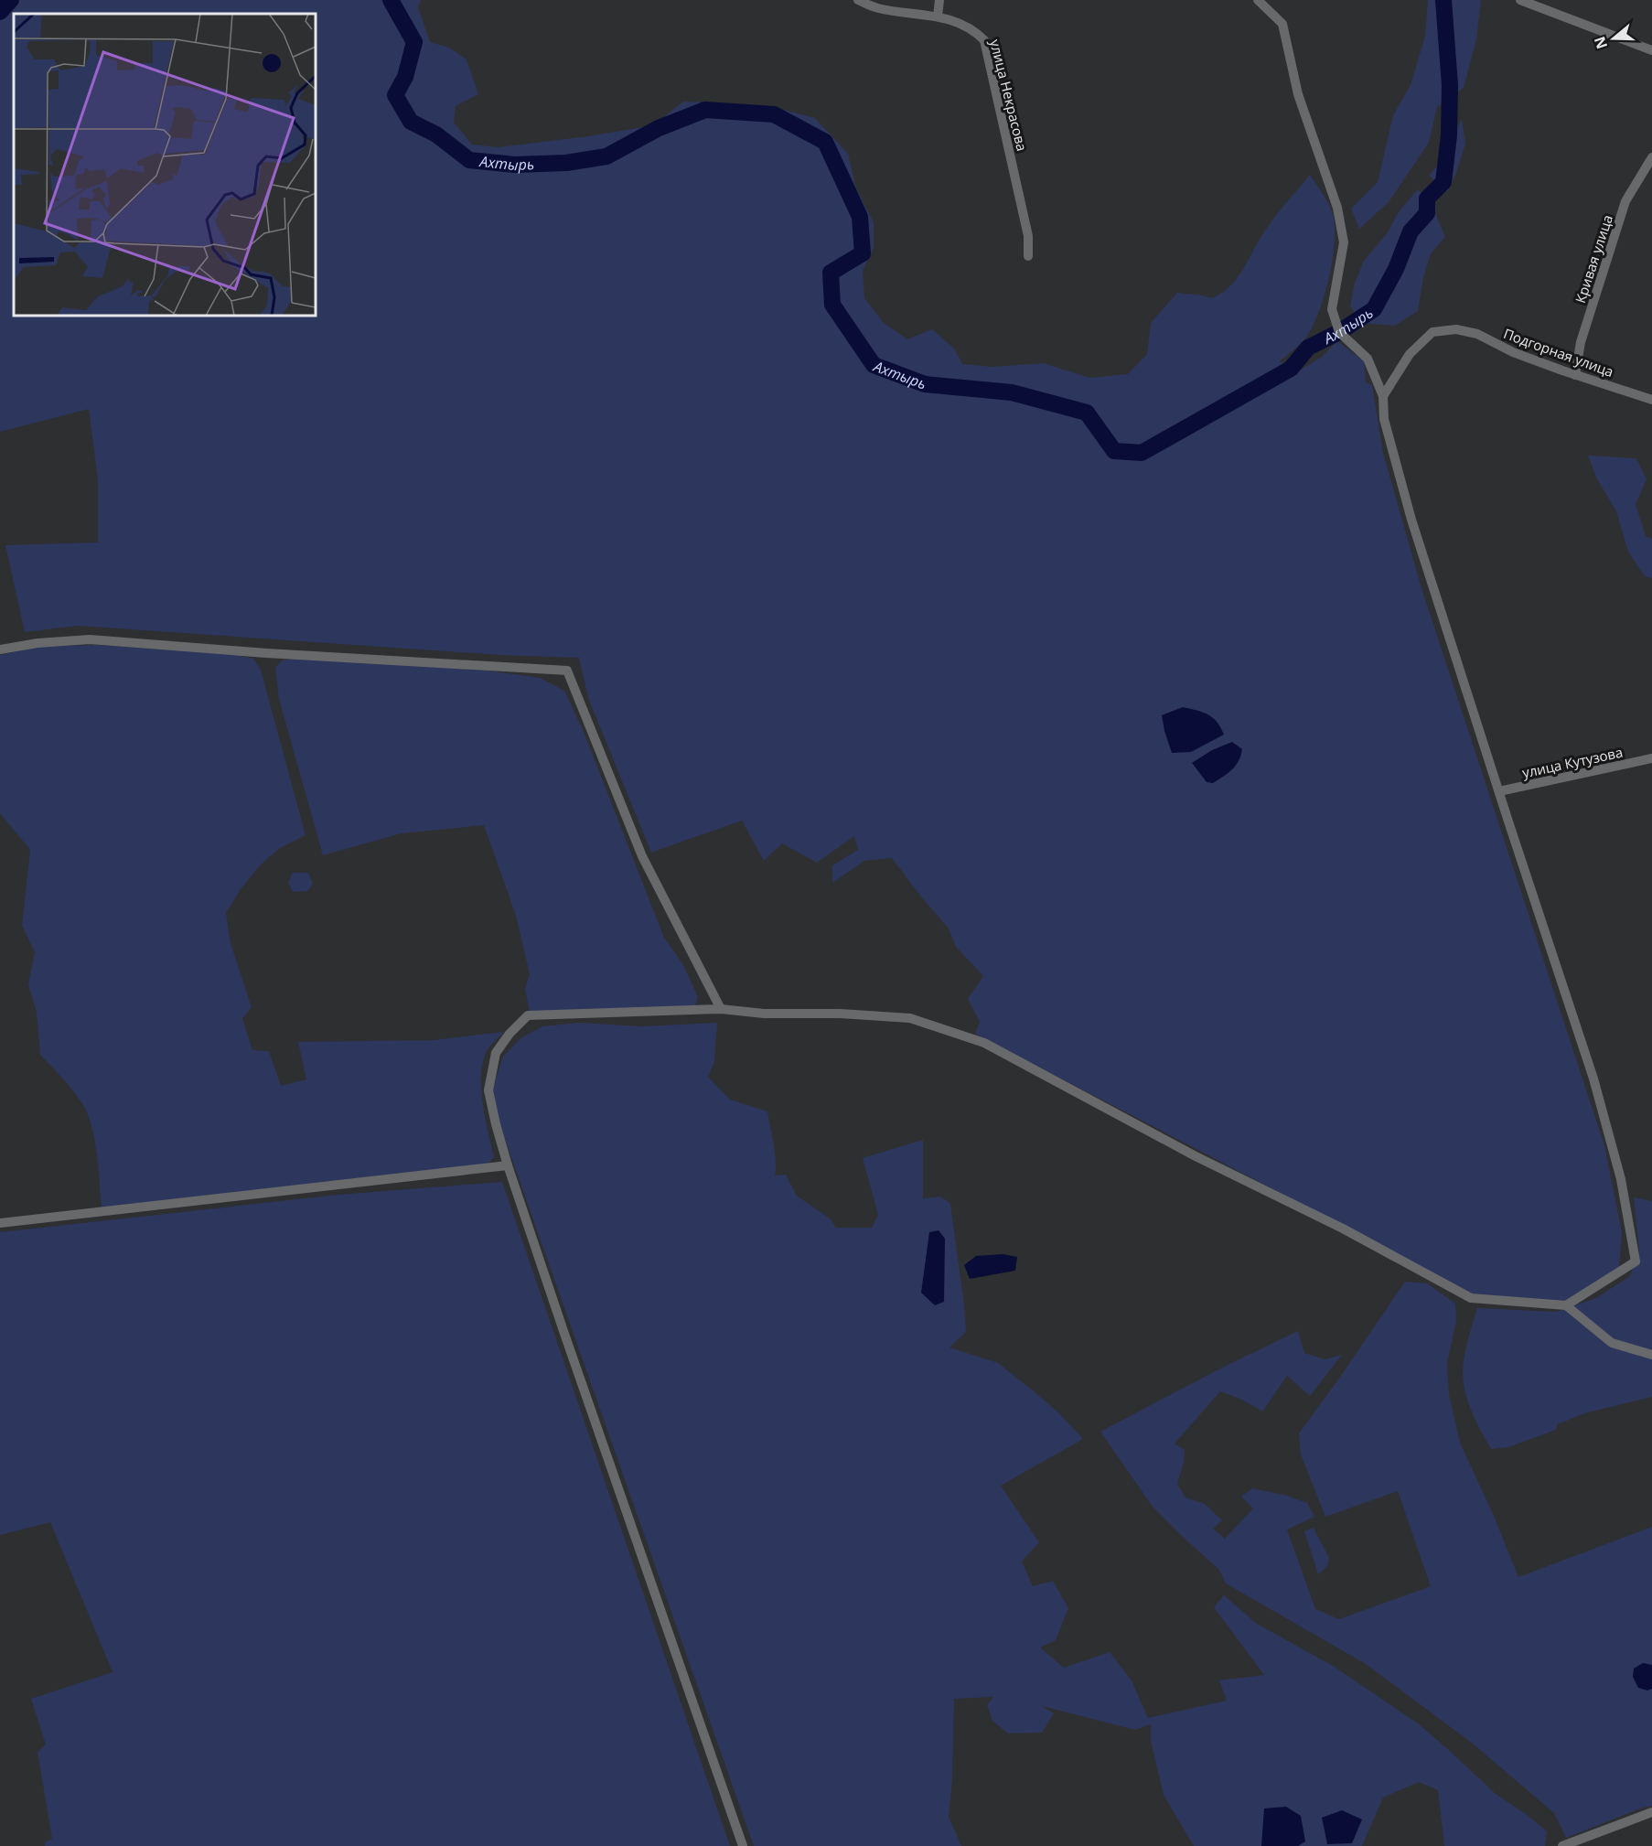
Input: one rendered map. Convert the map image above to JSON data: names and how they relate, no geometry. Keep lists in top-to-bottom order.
{
  "streets": {
    "street": [
      "улица Некрасова",
      "Кривая улица",
      "Подгорная улица",
      "улица Кутузова"
    ]
  },
  "crossings": [
    ["Кривая улица", "Подгорная улица"]
  ],
  "water": ["Ахтырь"],
  "north": "left"
}
